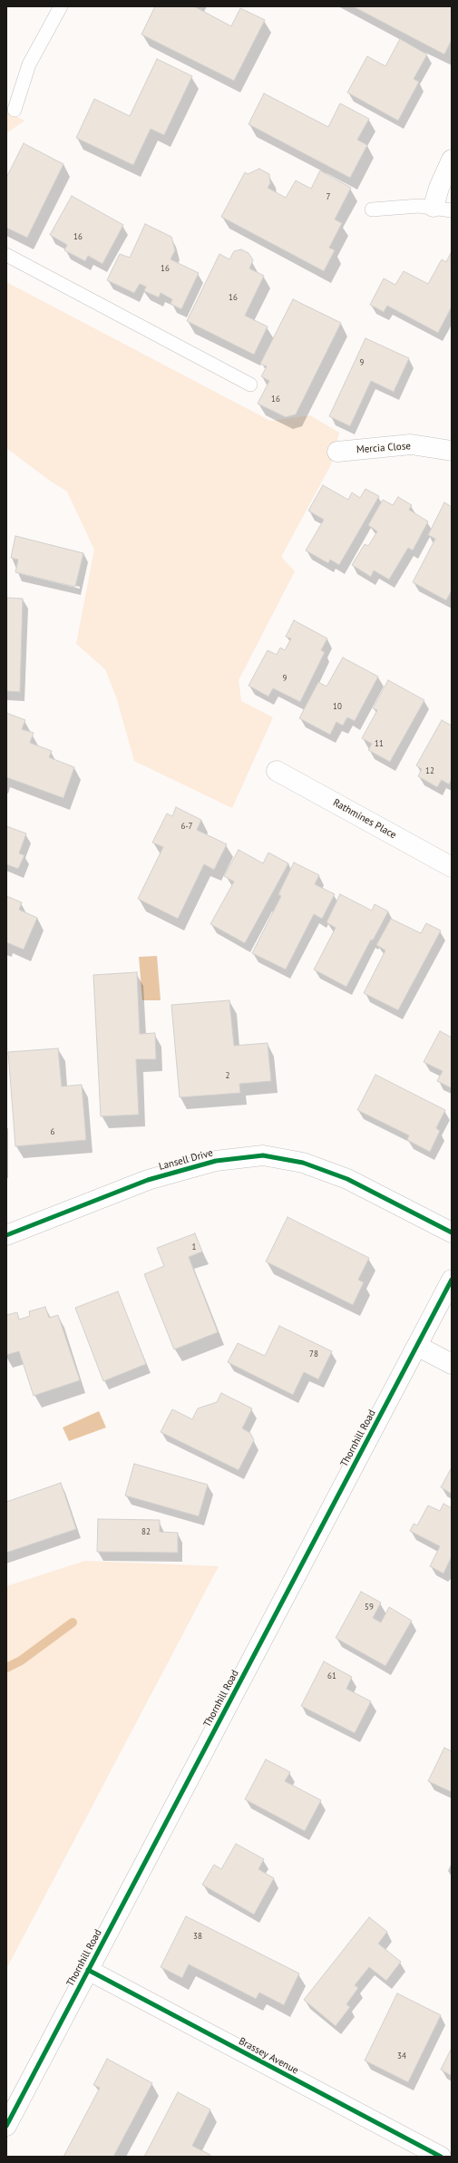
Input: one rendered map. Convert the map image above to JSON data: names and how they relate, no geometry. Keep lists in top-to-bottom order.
{
  "streets": {
    "street": [
      "Mercia Close",
      "Rathmines Place",
      "Lansell Drive",
      "Thornhill Road",
      "Brassey Avenue"
    ]
  },
  "crossings": [
    ["Thornhill Road", "Brassey Avenue"]
  ],
  "house_numbers": [
    "7",
    "16",
    "16",
    "16",
    "9",
    "16",
    "9",
    "10",
    "11",
    "12",
    "6-7",
    "2",
    "6",
    "1",
    "78",
    "82",
    "59",
    "61",
    "38",
    "34"
  ]
}
